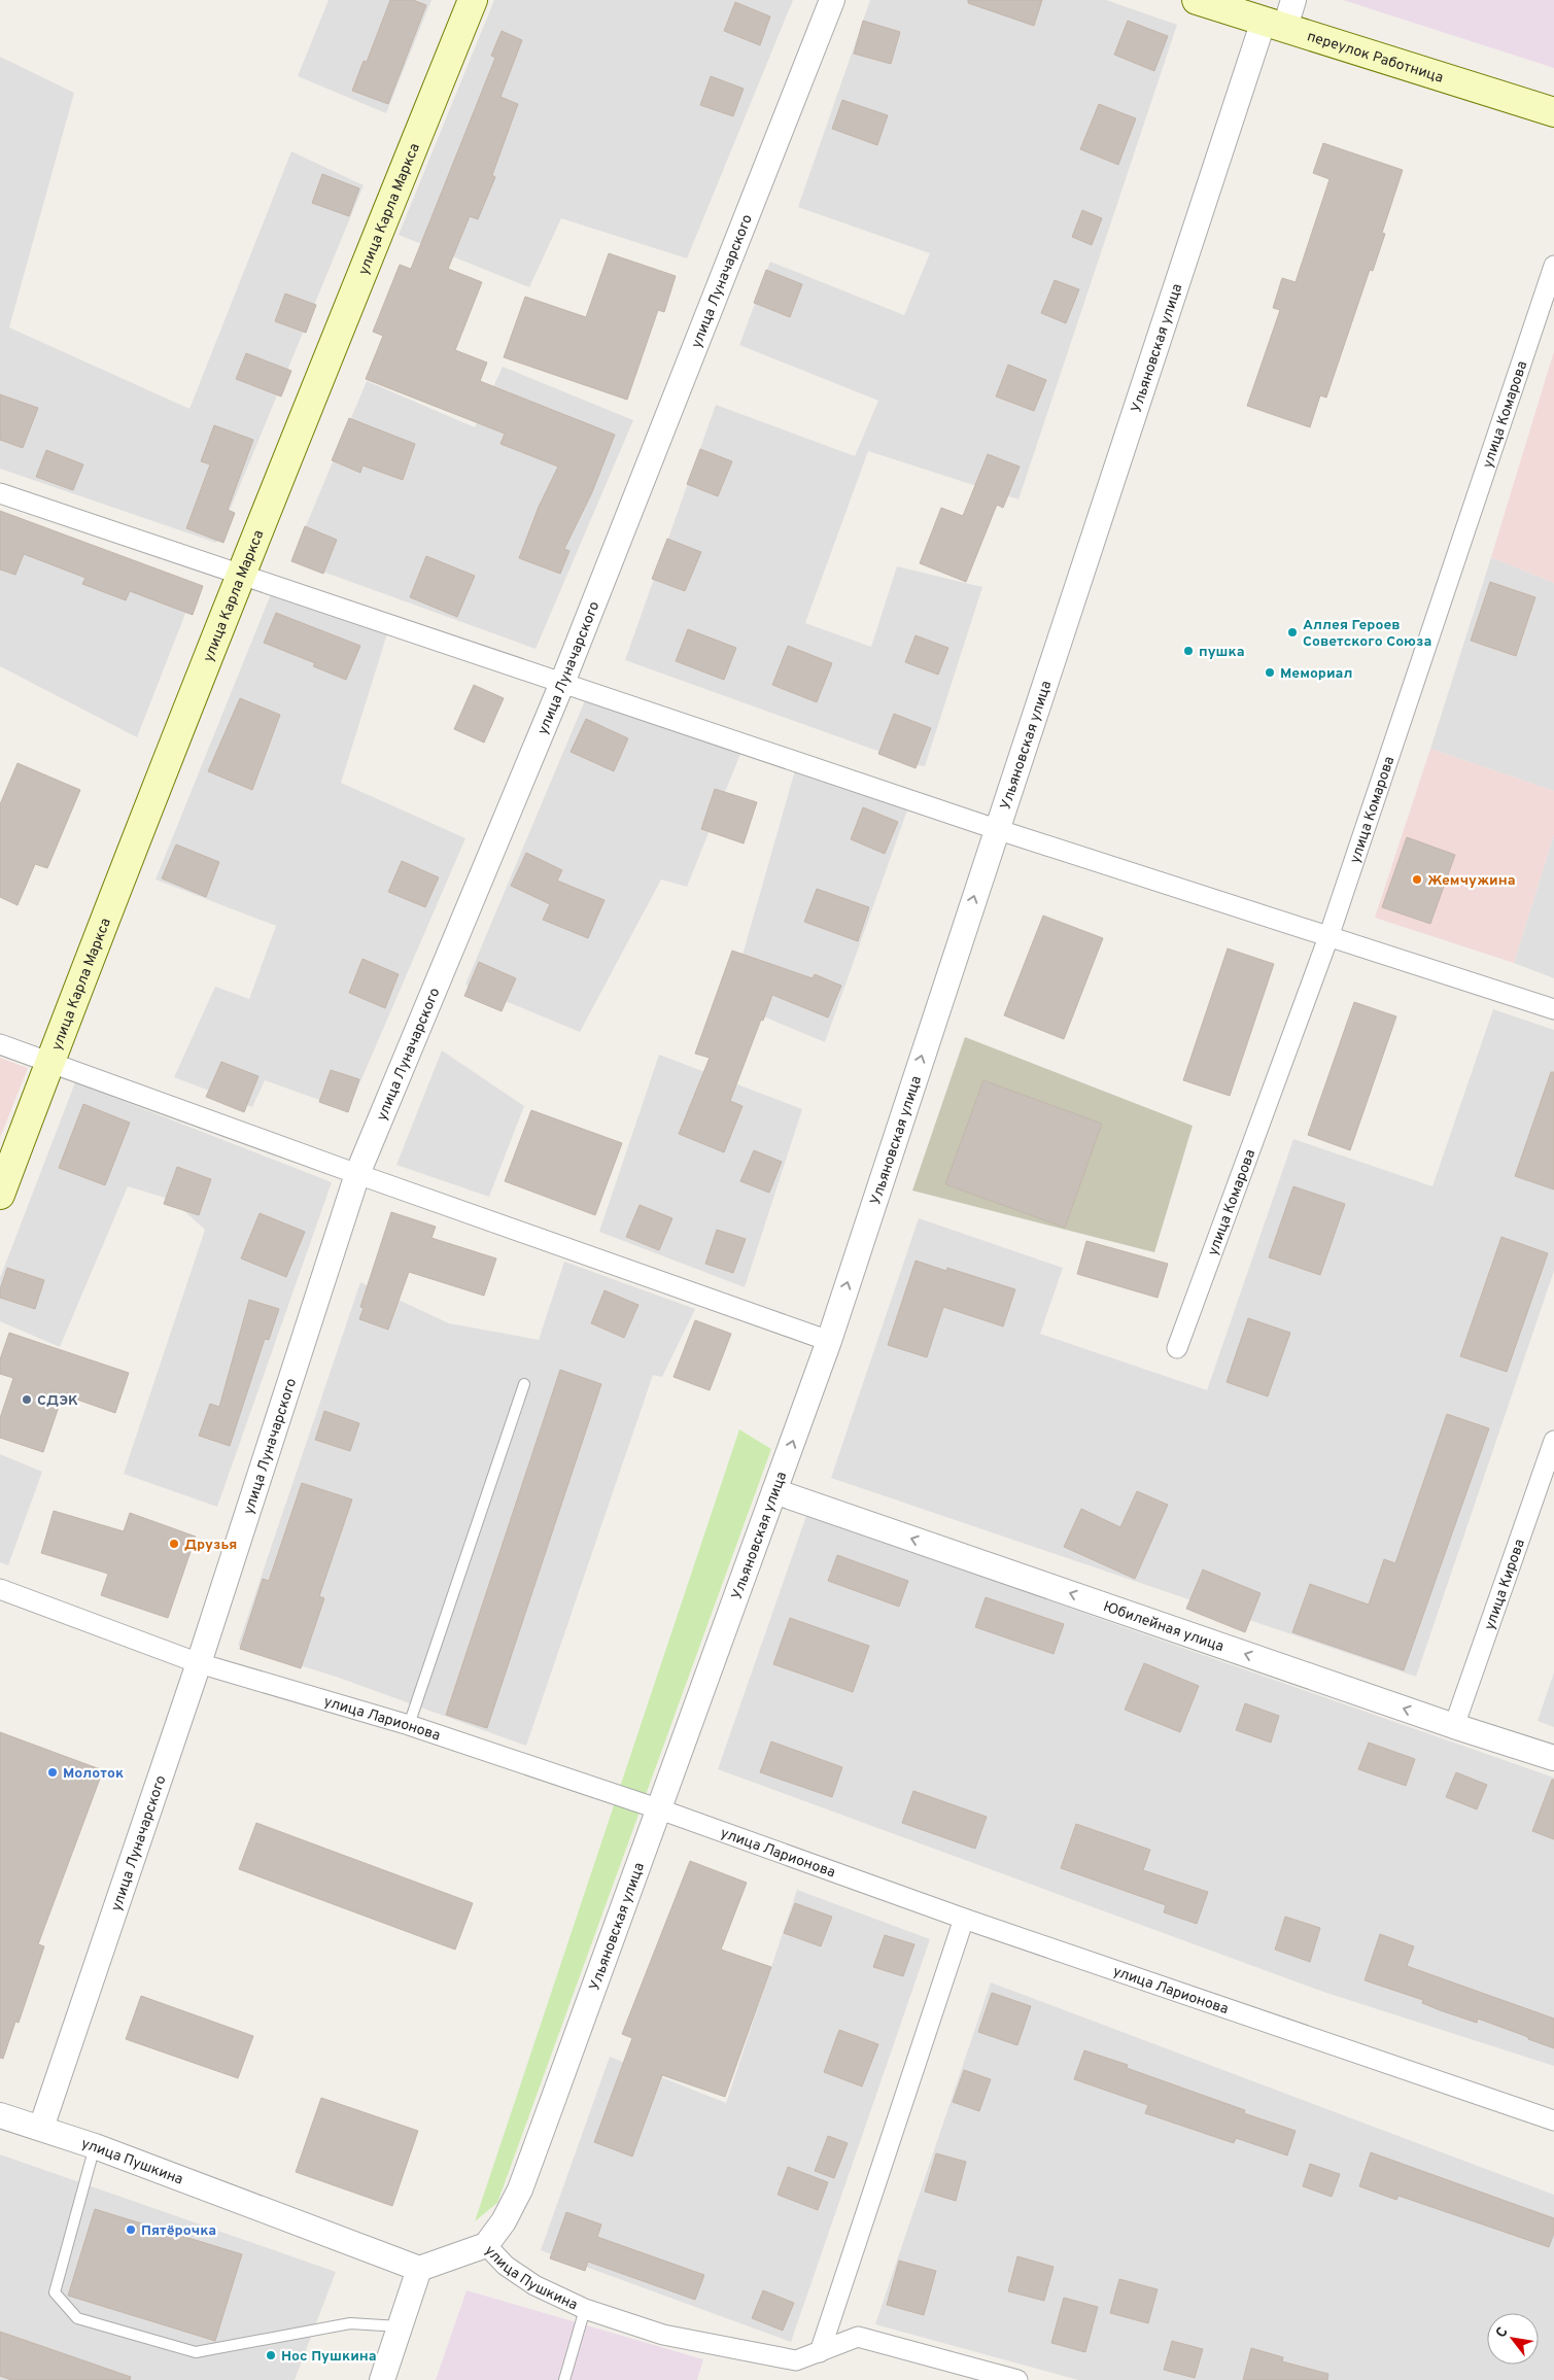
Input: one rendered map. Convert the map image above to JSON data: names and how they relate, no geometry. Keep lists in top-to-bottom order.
{
  "streets": {
    "main road": ["переулок Работница", "улица Карла Маркса"],
    "street": [
      "улица Луначарского",
      "Ульяновская улица",
      "улица Комарова",
      "улица Кирова",
      "Юбилейная улица",
      "улица Ларионова",
      "улица Пушкина"
    ]
  },
  "crossings": [
    ["переулок Работница", "Ульяновская улица"],
    ["улица Луначарского", "улица Ларионова"],
    ["улица Луначарского", "улица Пушкина"],
    ["Ульяновская улица", "Юбилейная улица"],
    ["Ульяновская улица", "улица Ларионова"],
    ["Ульяновская улица", "улица Пушкина"],
    ["улица Кирова", "Юбилейная улица"]
  ],
  "one_way": ["Юбилейная улица"],
  "places": [
    "Аллея Героев Советского Союза",
    "пушка",
    "Мемориал",
    "Жемчужина",
    "СДЭК",
    "Друзья",
    "Молоток",
    "Пятёрочка",
    "Нос Пушкина"
  ],
  "north": "top left"
}
